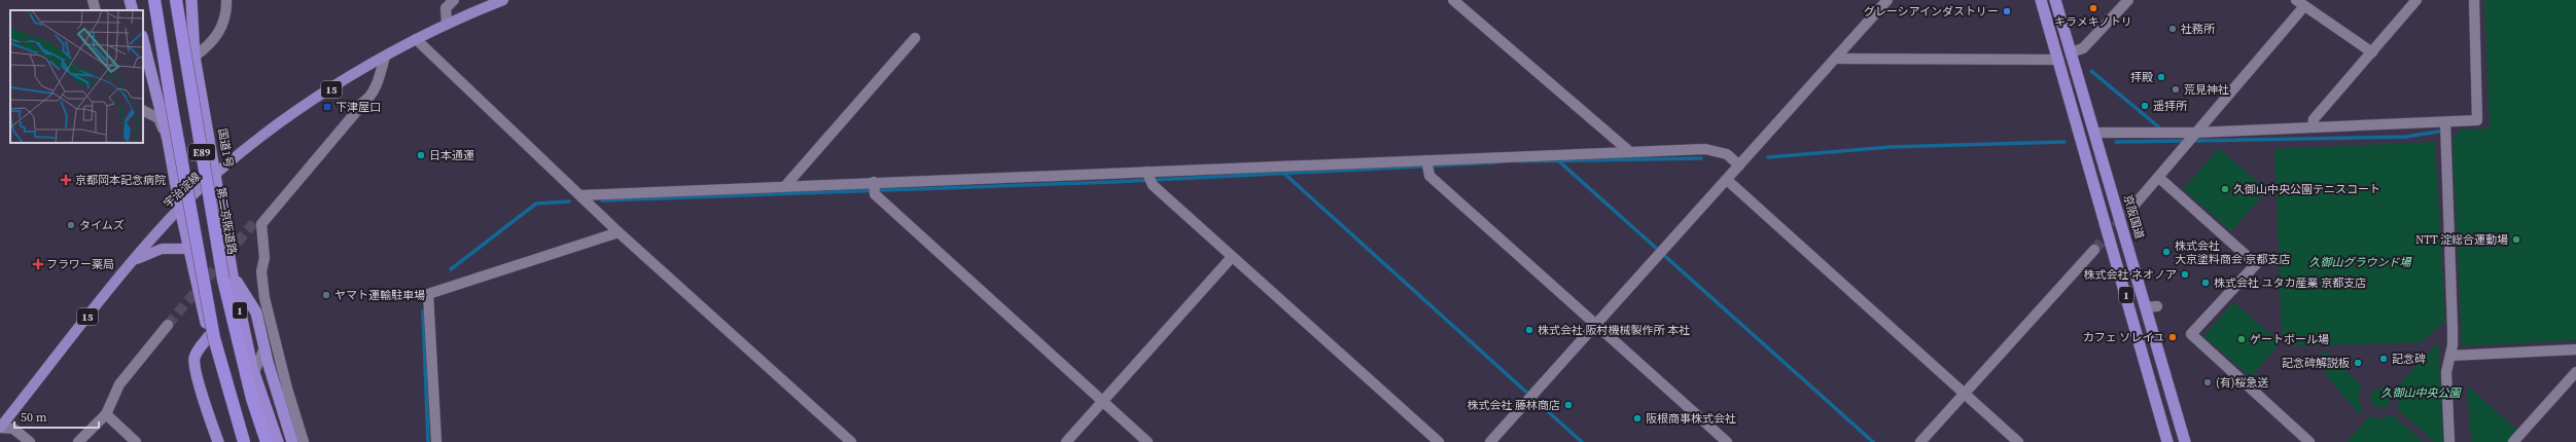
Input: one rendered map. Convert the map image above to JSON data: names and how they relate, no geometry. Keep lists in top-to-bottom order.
{
  "streets": {
    "highway": [
      "国道1号",
      "E89",
      "京阪国道",
      "第二京阪道路",
      "1"
    ],
    "main road": ["15", "宇治淀線"]
  },
  "crossings": [
    ["国道1号", "宇治淀線"]
  ],
  "parks": ["久御山グラウンド場", "久御山中央公園"],
  "places": {
    "other": [
      "キラメキノトリ",
      "グレーシアインダストリー",
      "社務所",
      "拝殿",
      "荒見神社",
      "遥拝所",
      "日本通運",
      "久御山中央公園テニスコート",
      "タイムズ",
      "NTT 淀総合運動場",
      "株式会社 大京塗料商会 京都支店",
      "株式会社 ネオノア",
      "株式会社 ユタカ産業 京都支店",
      "ヤマト運輸駐車場",
      "株式会社 阪村機械製作所 本社",
      "カフェ ソレイユ",
      "ゲートボール場",
      "記念碑",
      "記念碑解説板",
      "(有)桜急送",
      "株式会社 藤林商店",
      "阪根商事株式会社"
    ],
    "transit": ["下津屋口"],
    "health": ["京都岡本記念病院", "フラワー薬局"]
  },
  "scale_bar": "50 m"
}
